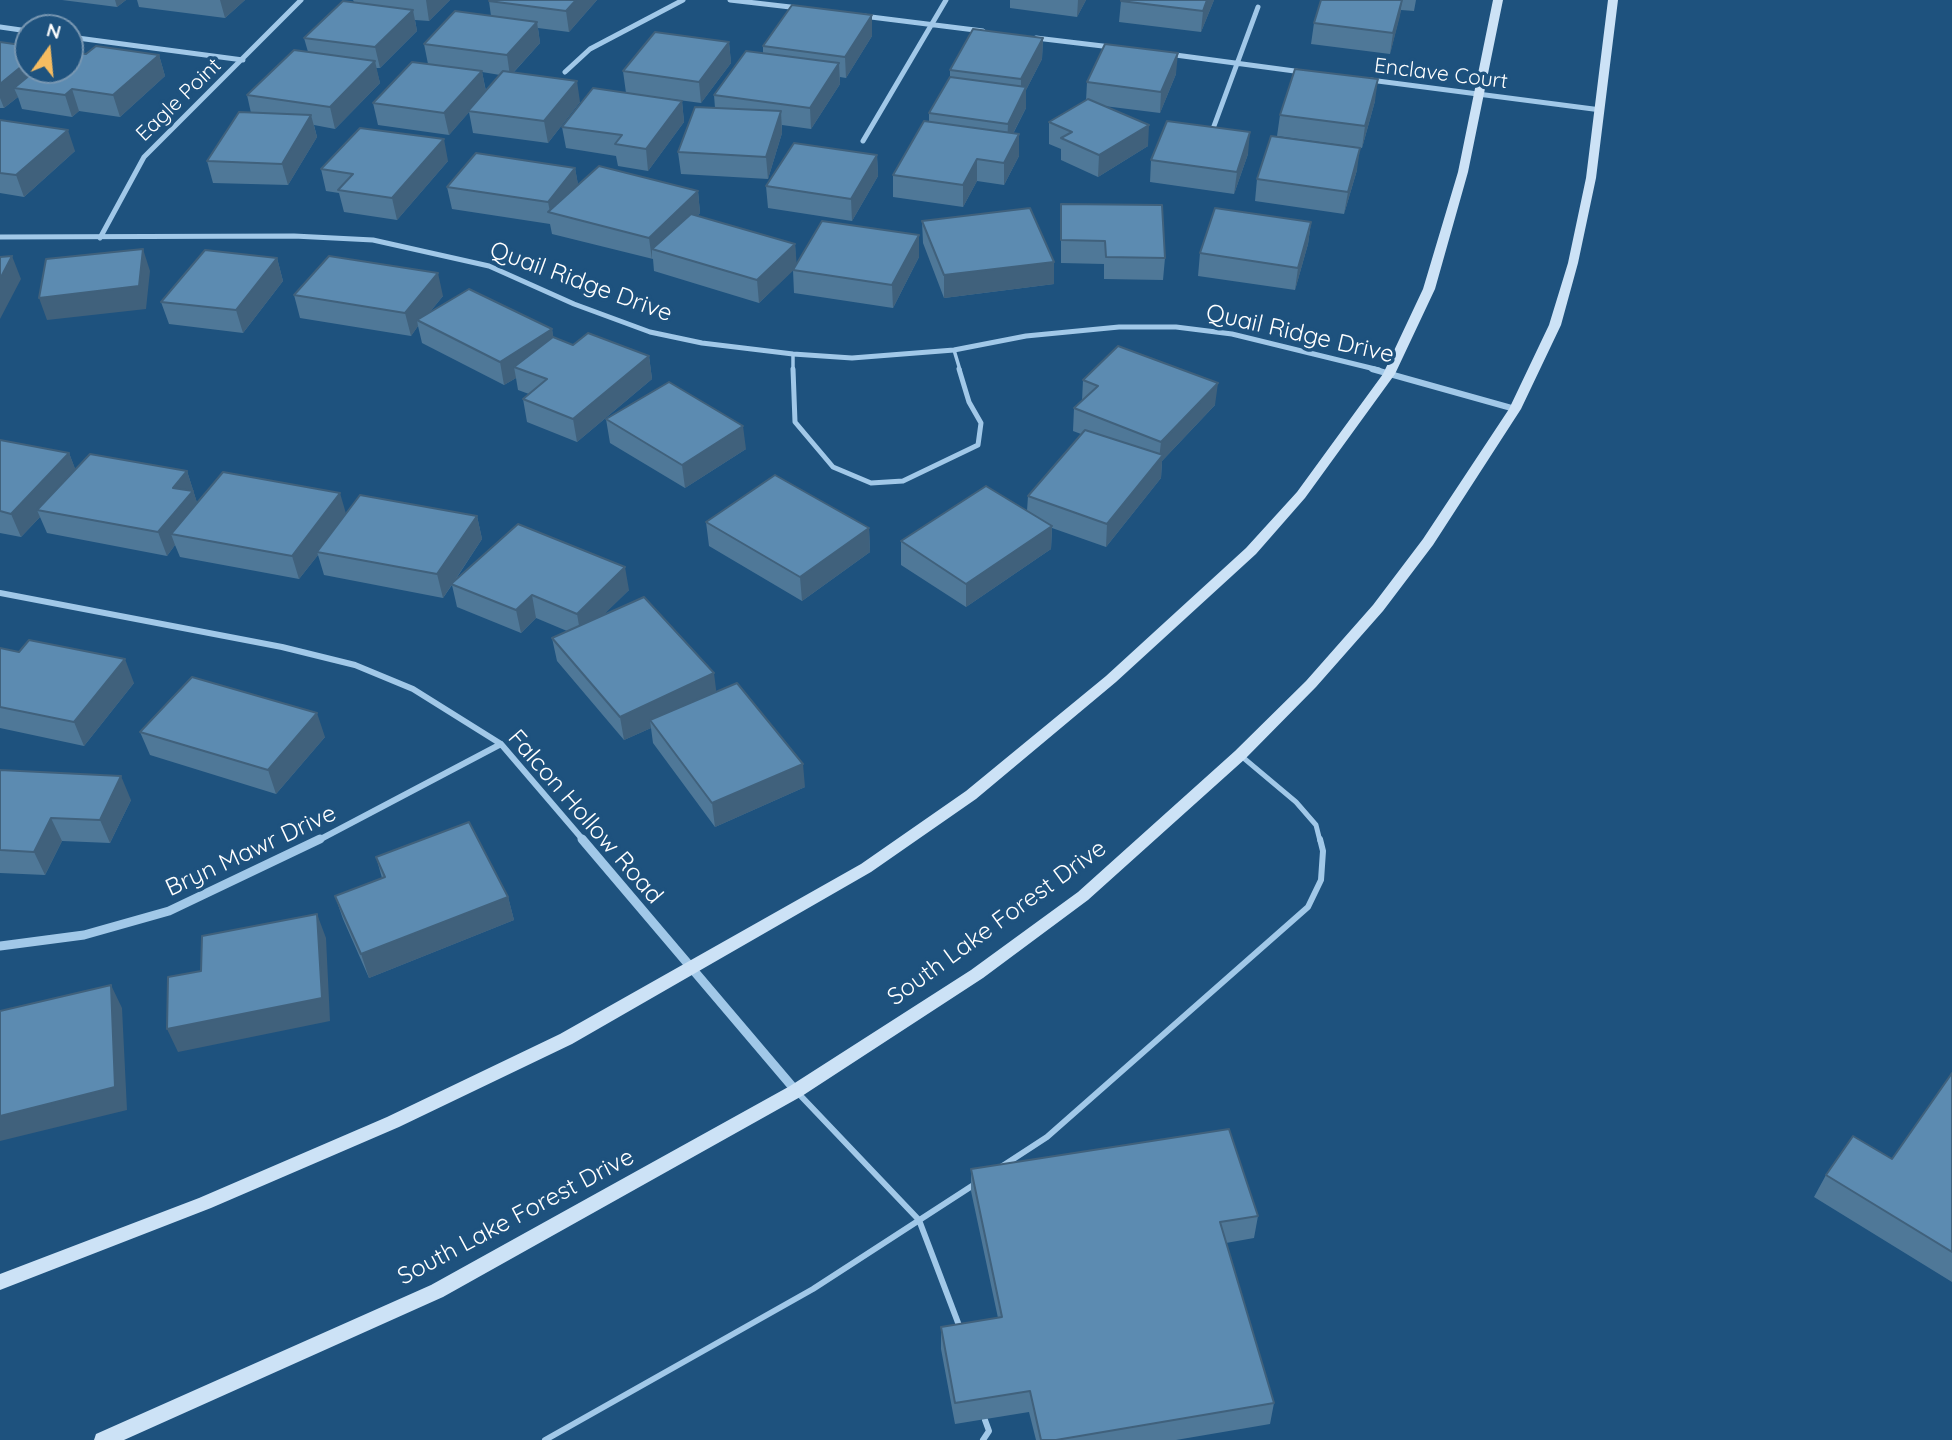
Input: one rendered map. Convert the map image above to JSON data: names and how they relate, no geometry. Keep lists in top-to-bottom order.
{
  "streets": {
    "main road": ["South Lake Forest Drive"],
    "street": [
      "Enclave Court",
      "Eagle Point",
      "Quail Ridge Drive",
      "Falcon Hollow Road",
      "Bryn Mawr Drive"
    ]
  },
  "crossings": [
    ["Enclave Court", "South Lake Forest Drive"],
    ["Eagle Point", "Quail Ridge Drive"],
    ["Quail Ridge Drive", "South Lake Forest Drive"],
    ["Falcon Hollow Road", "Bryn Mawr Drive"],
    ["Falcon Hollow Road", "South Lake Forest Drive"]
  ],
  "north": "top"
}
